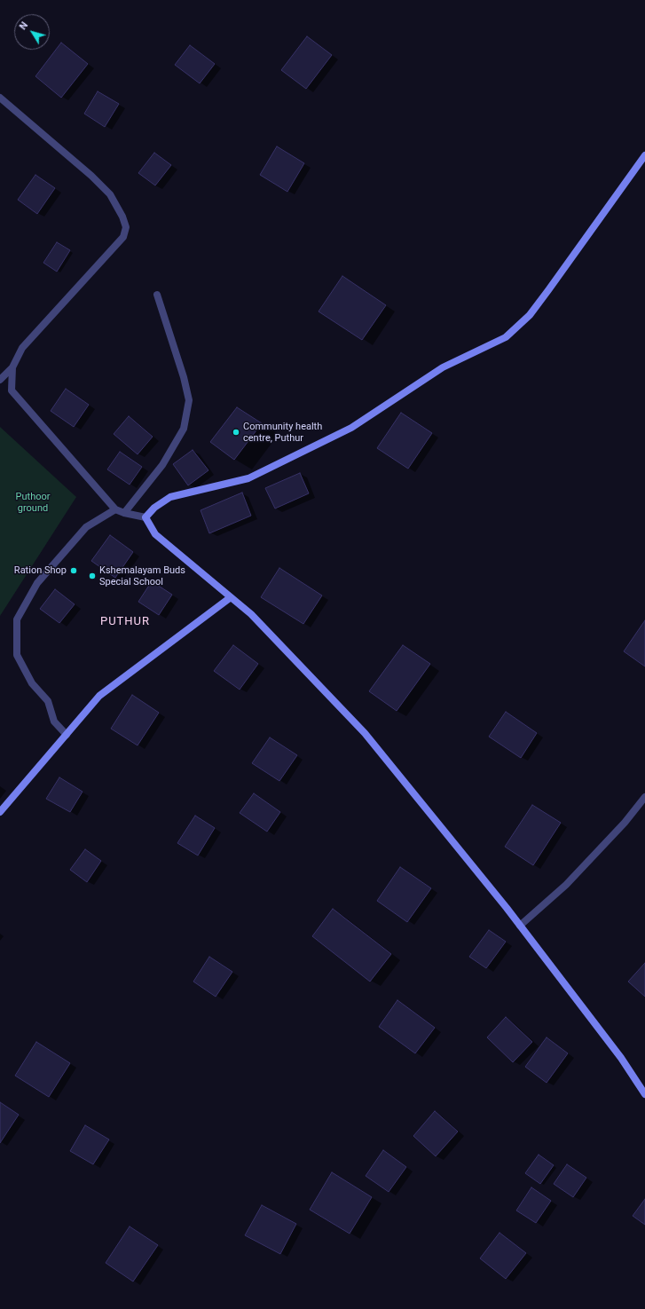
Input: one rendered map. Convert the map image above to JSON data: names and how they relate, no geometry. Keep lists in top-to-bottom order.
{
  "districts": ["PUTHUR"],
  "parks": ["Puthoor ground"],
  "places": ["Community health centre, Puthur", "Ration Shop", "Kshemalayam Buds Special School"],
  "north": "top left"
}
